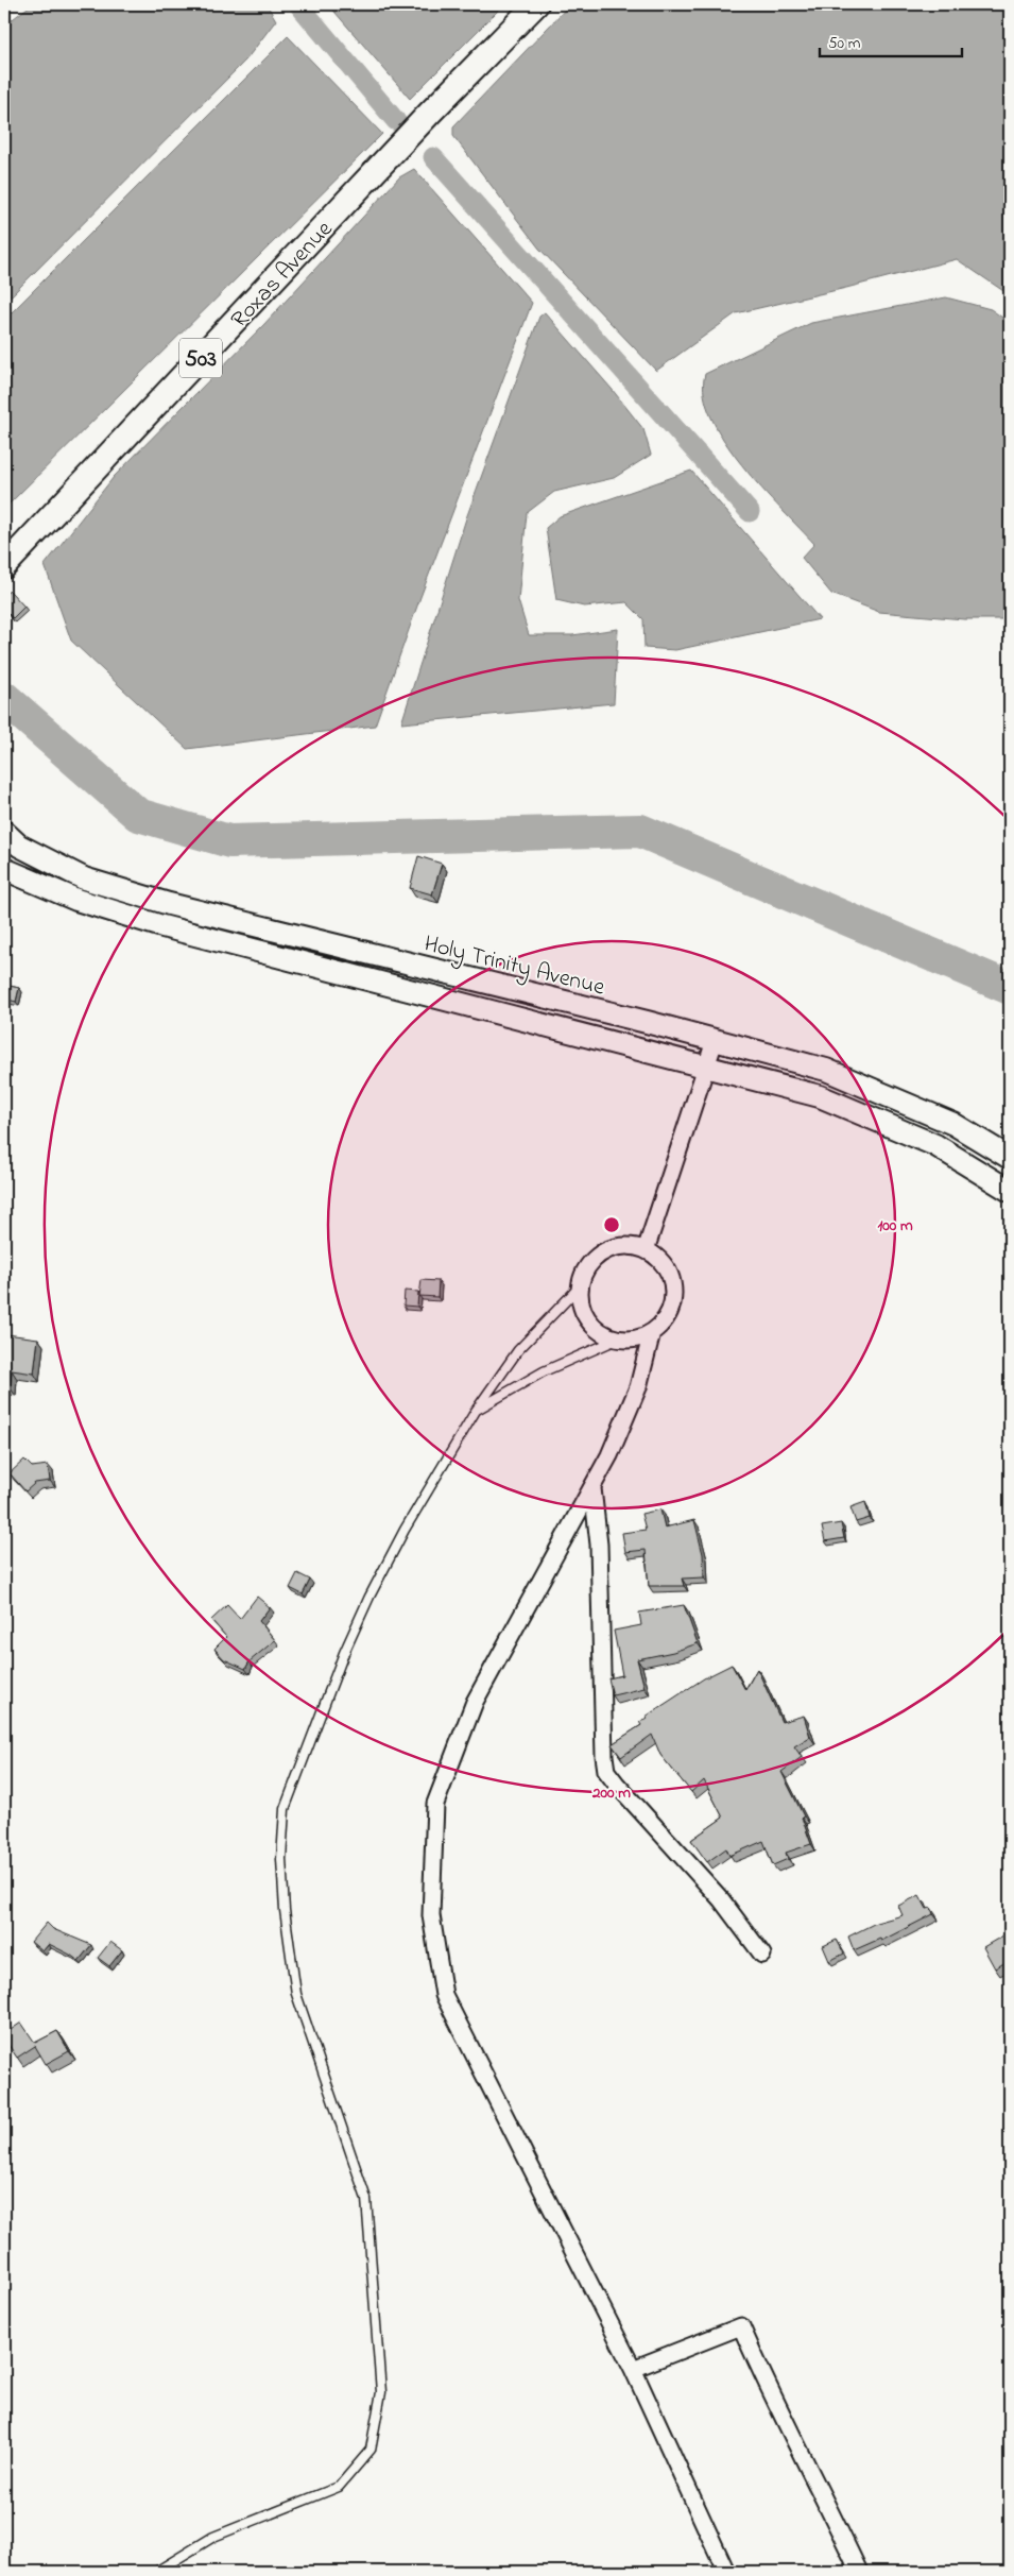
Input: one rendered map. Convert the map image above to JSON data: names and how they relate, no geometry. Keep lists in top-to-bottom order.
{
  "streets": {
    "main road": ["Roxas Avenue", "503", "Holy Trinity Avenue"]
  },
  "scale_bar": "50 m",
  "rings": ["100 m", "200 m"]
}
